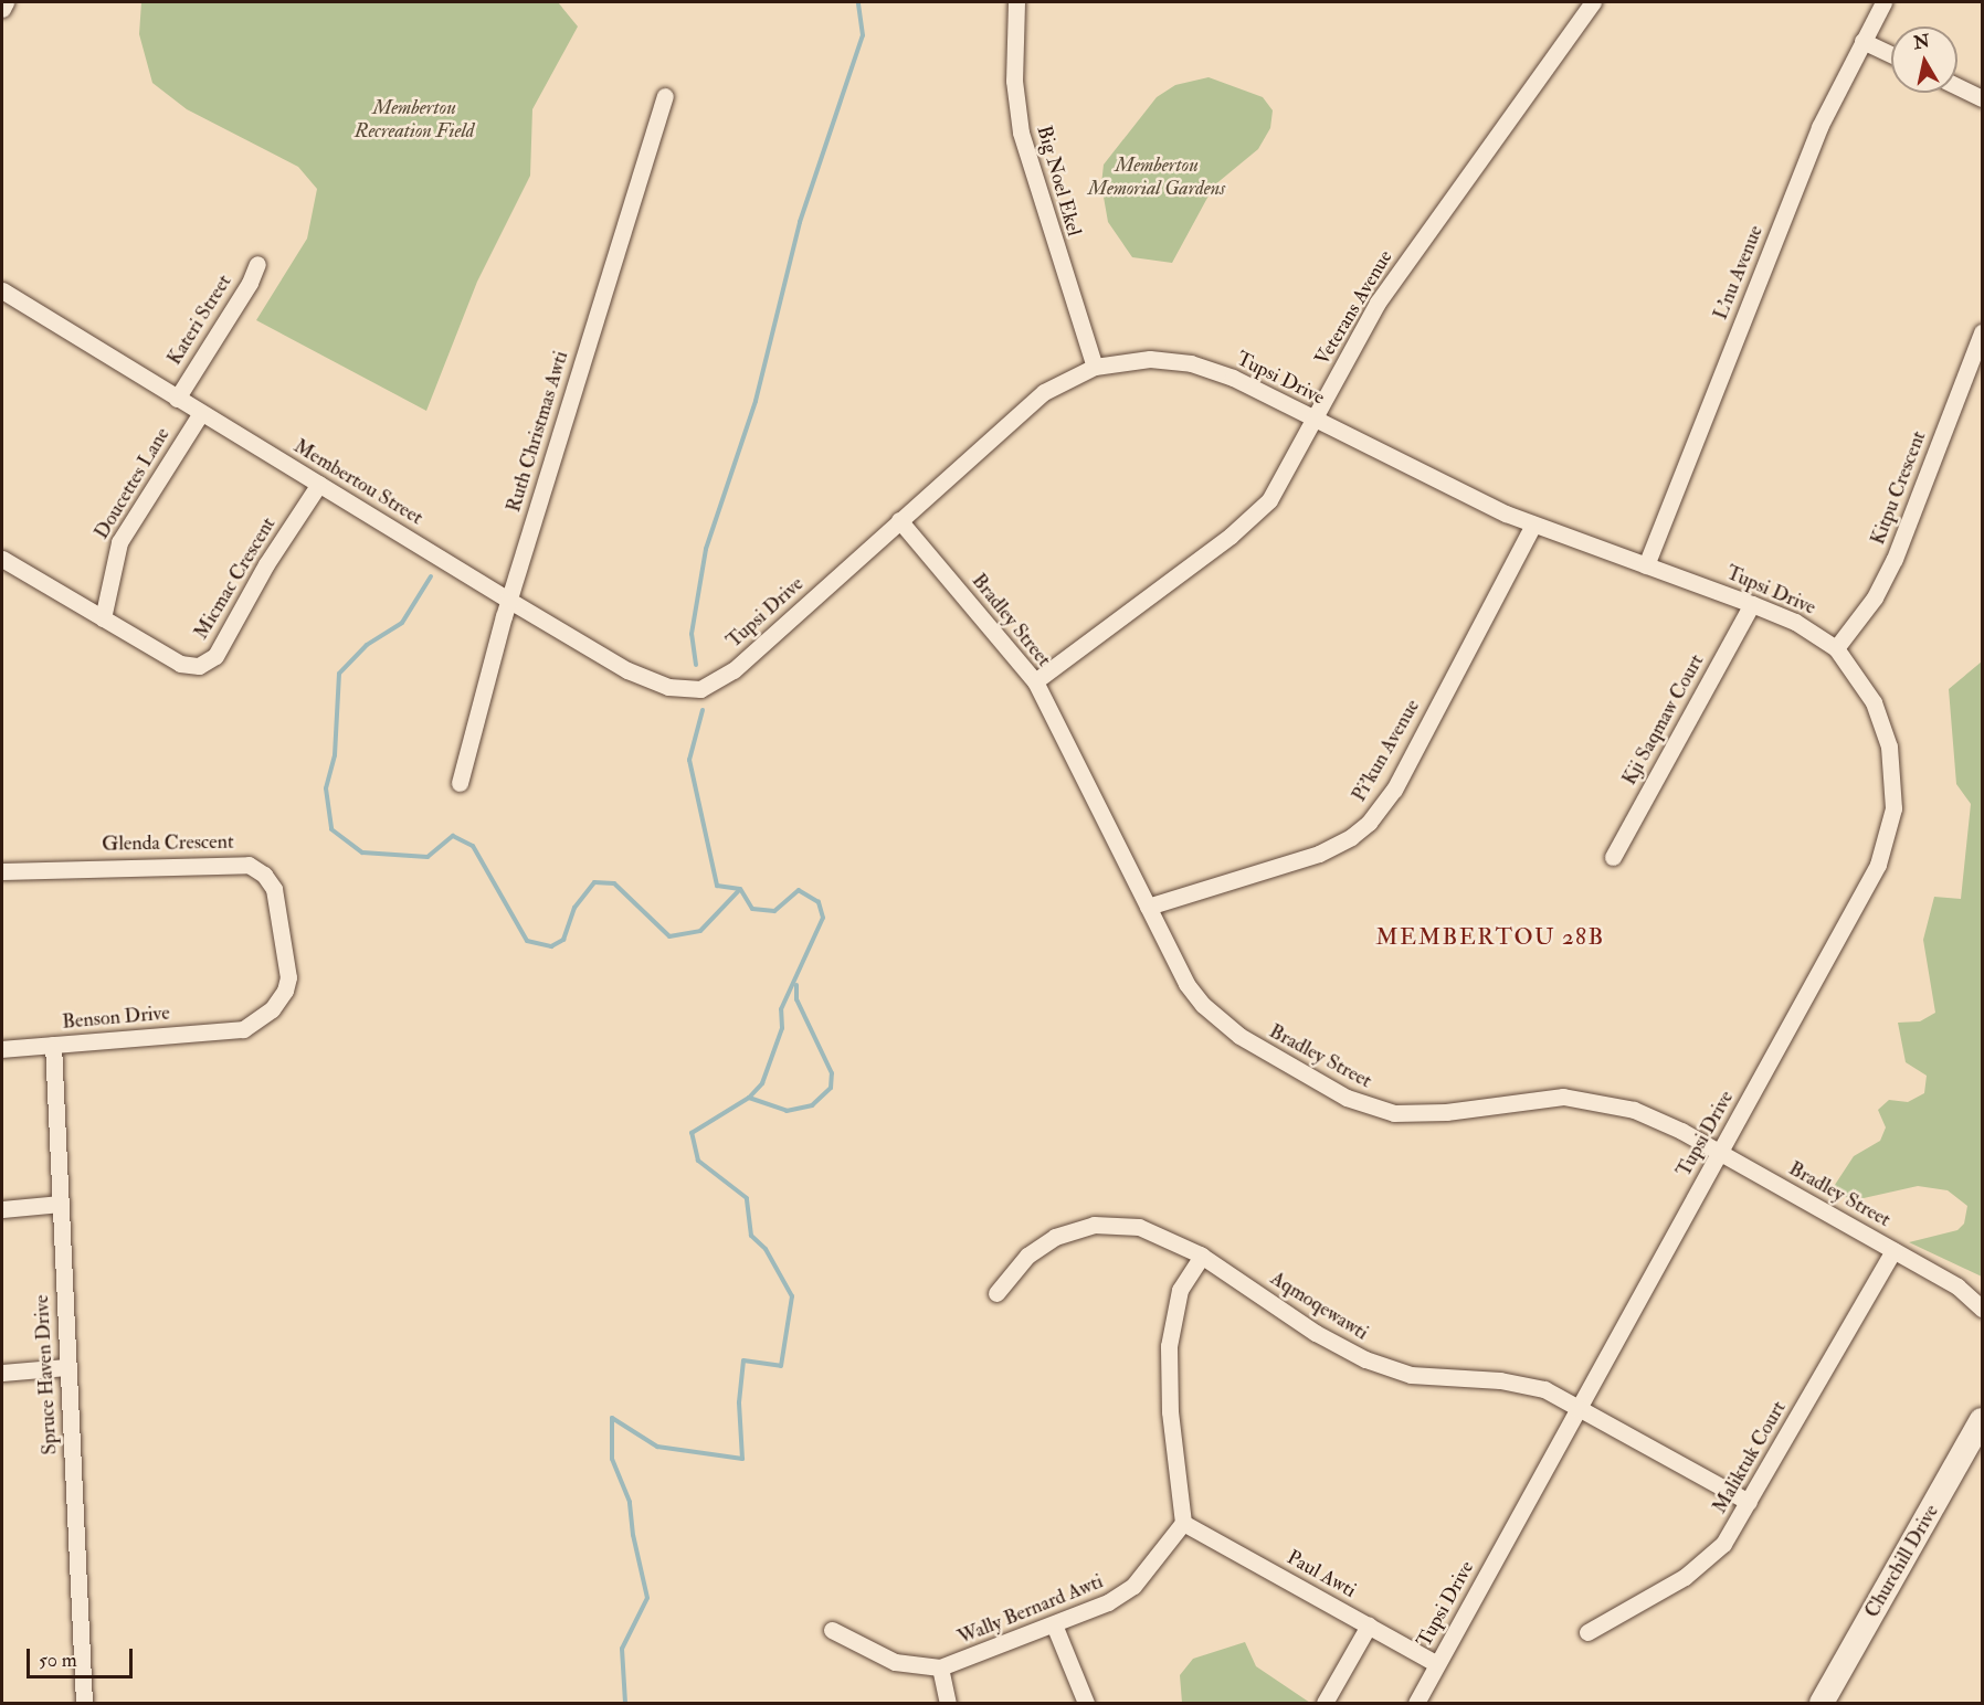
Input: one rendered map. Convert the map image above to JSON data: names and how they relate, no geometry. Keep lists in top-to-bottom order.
{
  "streets": {
    "main road": ["Churchill Drive"],
    "street": [
      "Big Noel Ekel",
      "L'nu Avenue",
      "Veterans Avenue",
      "Kateri Street",
      "Tupsi Drive",
      "Ruth Christmas Awti",
      "Membertou Street",
      "Doucettes Lane",
      "Kitpu Crescent",
      "Micmac Crescent",
      "Bradley Street",
      "Kji Saqmaw Court",
      "Pi'kun Avenue",
      "Glenda Crescent",
      "Benson Drive",
      "Aqmoqewawti",
      "Spruce Haven Drive",
      "Maliktuk Court",
      "Paul Awti",
      "Wally Bernard Awti"
    ]
  },
  "crossings": [
    ["Big Noel Ekel", "Tupsi Drive"],
    ["L'nu Avenue", "Tupsi Drive"],
    ["Veterans Avenue", "Tupsi Drive"],
    ["Veterans Avenue", "Bradley Street"],
    ["Kateri Street", "Membertou Street"],
    ["Tupsi Drive", "Membertou Street"],
    ["Tupsi Drive", "Kitpu Crescent"],
    ["Tupsi Drive", "Bradley Street"],
    ["Tupsi Drive", "Kji Saqmaw Court"],
    ["Tupsi Drive", "Pi'kun Avenue"],
    ["Tupsi Drive", "Aqmoqewawti"],
    ["Tupsi Drive", "Paul Awti"],
    ["Ruth Christmas Awti", "Membertou Street"],
    ["Membertou Street", "Doucettes Lane"],
    ["Membertou Street", "Micmac Crescent"],
    ["Doucettes Lane", "Micmac Crescent"],
    ["Bradley Street", "Pi'kun Avenue"],
    ["Bradley Street", "Maliktuk Court"],
    ["Glenda Crescent", "Benson Drive"],
    ["Benson Drive", "Spruce Haven Drive"],
    ["Aqmoqewawti", "Maliktuk Court"],
    ["Paul Awti", "Wally Bernard Awti"]
  ],
  "districts": ["MEMBERTOU 28B"],
  "parks": ["Membertou Recreation Field", "Membertou Memorial Gardens"],
  "scale_bar": "50 m",
  "north": "top"
}
